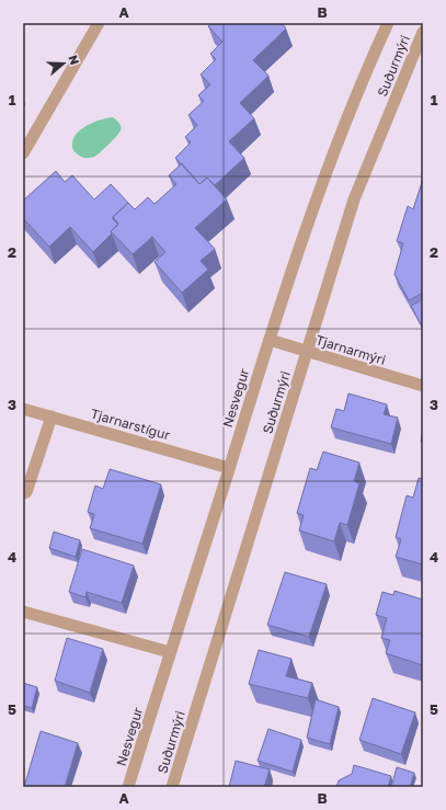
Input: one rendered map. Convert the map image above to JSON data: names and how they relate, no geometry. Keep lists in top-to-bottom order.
{
  "streets": {
    "street": [
      "Suðurmýri",
      "Tjarnarmýri",
      "Nesvegur",
      "Tjarnarstígur"
    ]
  },
  "crossings": [
    ["Suðurmýri", "Tjarnarmýri"],
    ["Tjarnarmýri", "Nesvegur"],
    ["Nesvegur", "Tjarnarstígur"]
  ],
  "north": "right",
  "grid": {
    "columns": ["A", "B"],
    "rows": [
      "1",
      "2",
      "3",
      "4",
      "5"
    ]
  }
}
